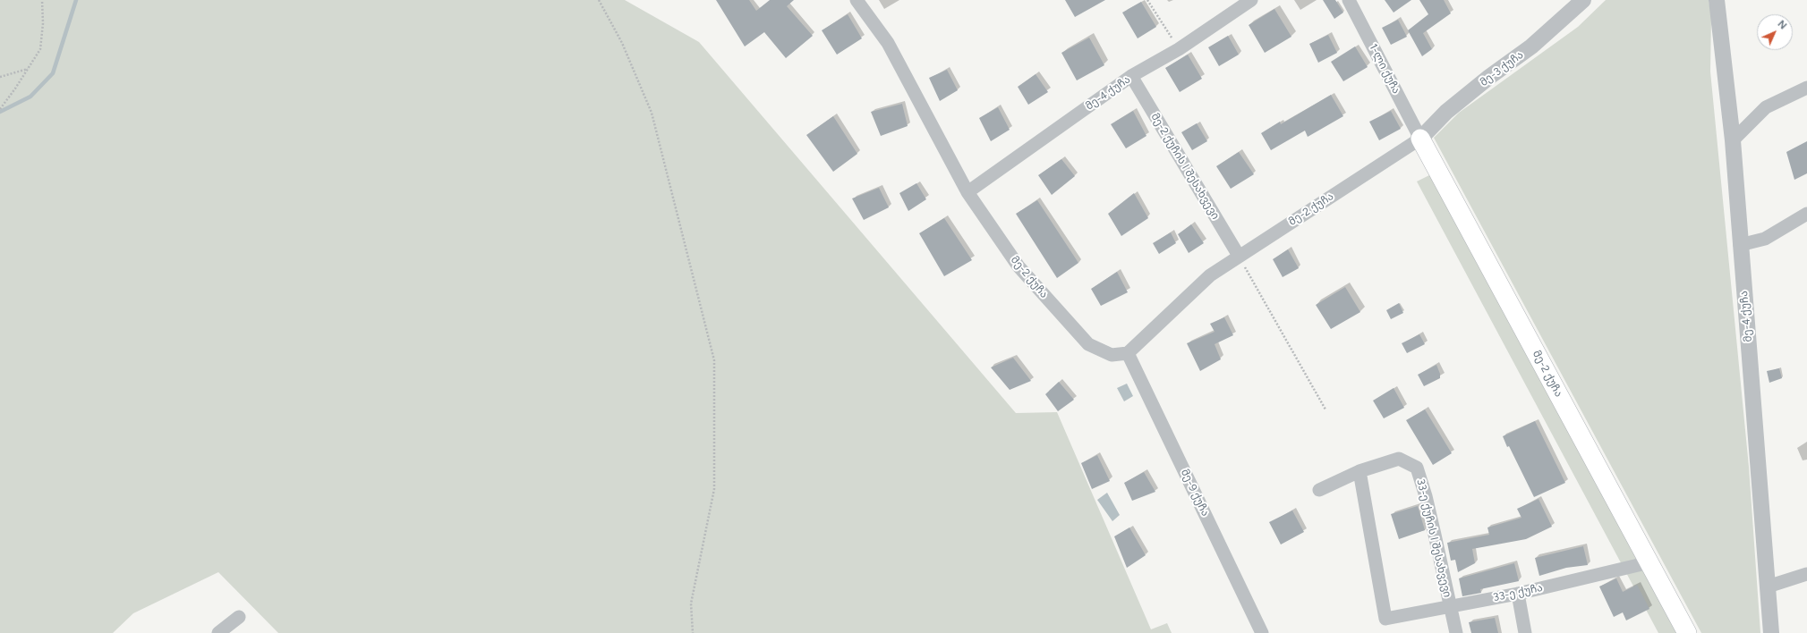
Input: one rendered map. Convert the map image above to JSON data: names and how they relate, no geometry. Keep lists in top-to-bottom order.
{
  "streets": {
    "main road": ["მე-2 ქუჩა"],
    "street": [
      "1-ლი ქუჩა",
      "მე-3 ქუჩა",
      "მე-4 ქუჩა",
      "მე-2 ქუჩის I შესახვევი",
      "მე-9 ქუჩა",
      "33-ე ქუჩის I შესახვევი",
      "33-ე ქუჩა"
    ]
  },
  "crossings": [
    ["1-ლი ქუჩა", "მე-3 ქუჩა"],
    ["1-ლი ქუჩა", "მე-2 ქუჩა"],
    ["მე-3 ქუჩა", "მე-2 ქუჩა"],
    ["მე-4 ქუჩა", "მე-2 ქუჩის I შესახვევი"],
    ["მე-4 ქუჩა", "მე-2 ქუჩა"],
    ["მე-2 ქუჩის I შესახვევი", "მე-2 ქუჩა"],
    ["მე-2 ქუჩა", "მე-9 ქუჩა"],
    ["მე-2 ქუჩა", "33-ე ქუჩა"],
    ["33-ე ქუჩის I შესახვევი", "33-ე ქუჩა"]
  ],
  "north": "top right"
}
